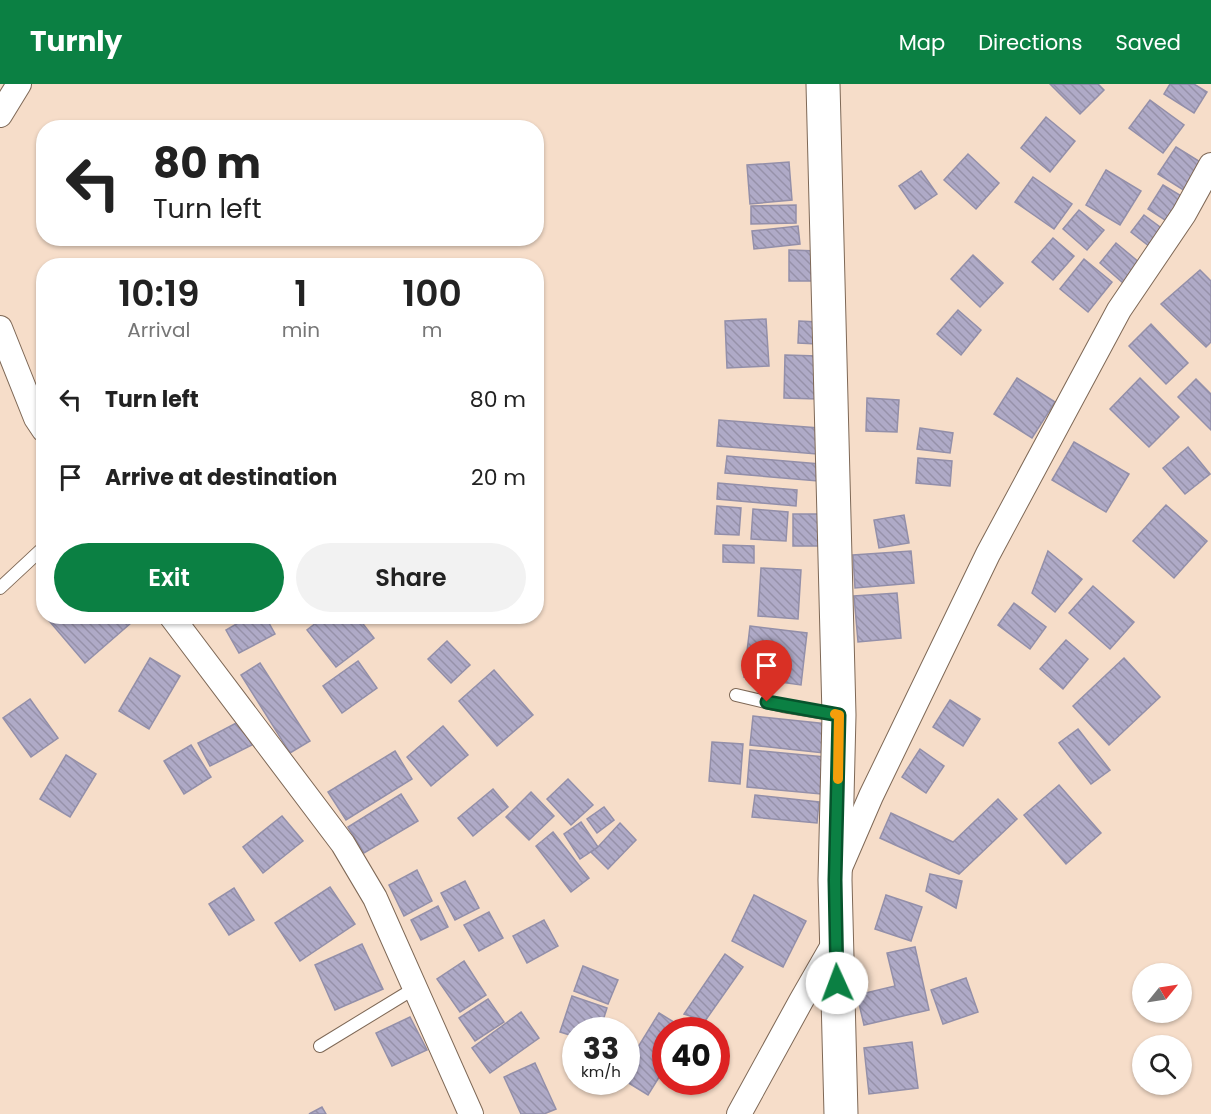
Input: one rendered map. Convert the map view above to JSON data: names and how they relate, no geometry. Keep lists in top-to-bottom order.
{
  "north": "top right",
  "page": {
    "header": "Turnly",
    "nav": ["Map", "Directions", "Saved"],
    "turn": ["80 m", "Turn left"],
    "eta": [
      "10:19",
      "Arrival",
      "1",
      "min",
      "100",
      "m"
    ],
    "list": [
      {
        "name": "Turn left",
        "value": "80 m"
      },
      {
        "name": "Arrive at destination",
        "value": "20 m"
      }
    ],
    "buttons": ["Exit", "Share"],
    "speed": "33 km/h",
    "limit": "40"
  }
}
